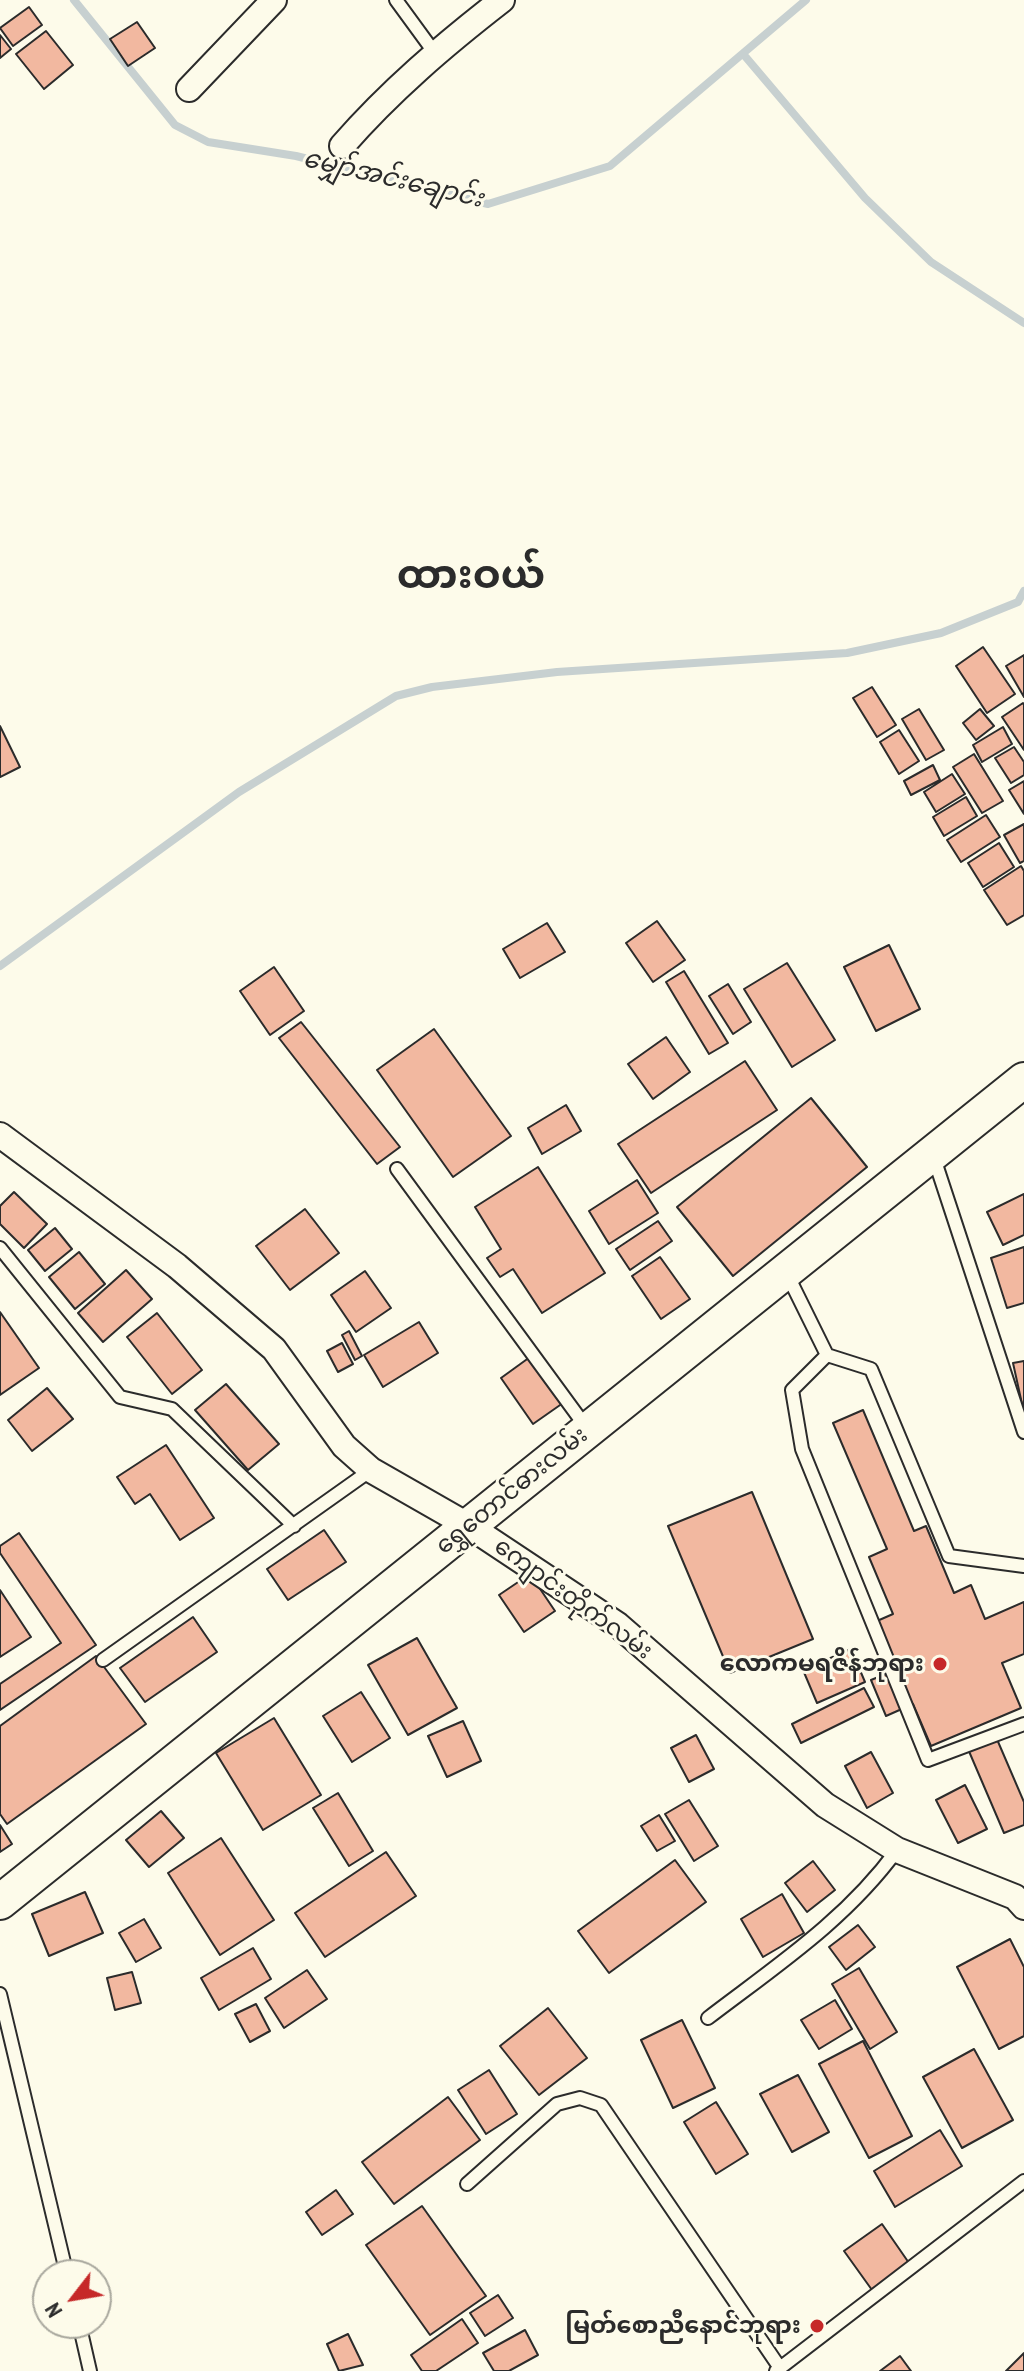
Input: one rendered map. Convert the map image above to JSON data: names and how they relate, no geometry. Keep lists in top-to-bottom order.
{
  "streets": {
    "street": ["ရွှေတောင်ဓားလမ်း", "ကျောင်းတိုက်လမ်း"]
  },
  "crossings": [
    ["ရွှေတောင်ဓားလမ်း", "ကျောင်းတိုက်လမ်း"]
  ],
  "districts": ["ထားဝယ်"],
  "water": ["မျှော်အင်းချောင်း"],
  "places": ["လောကမရဇိန်ဘုရား", "မြတ်စောညီနောင်ဘုရား"],
  "north": "bottom left"
}
